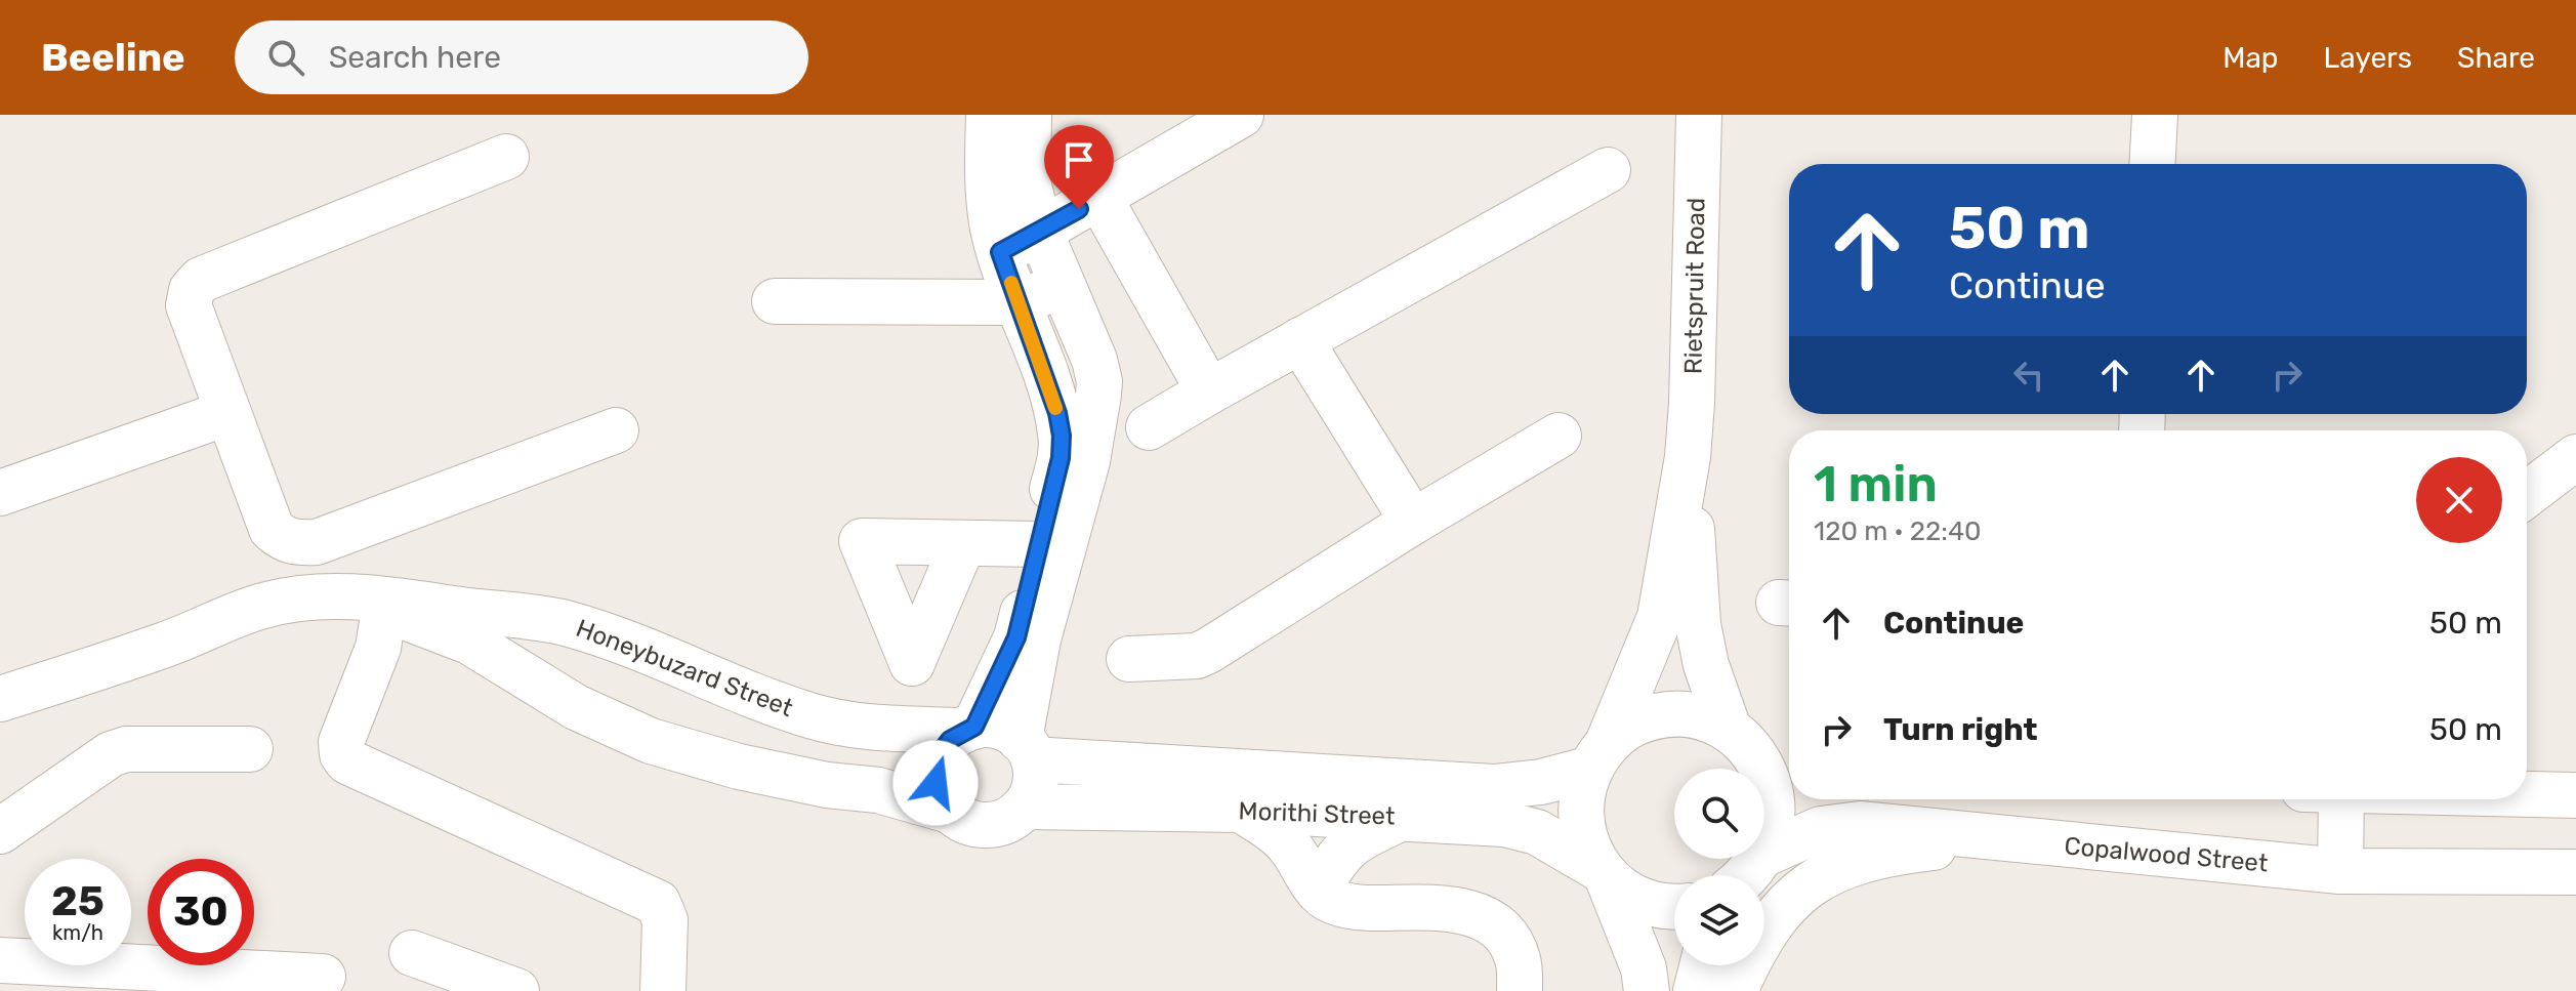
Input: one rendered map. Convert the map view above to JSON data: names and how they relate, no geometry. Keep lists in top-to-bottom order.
{
  "streets": {
    "street": [
      "Rietspruit Road",
      "Honeybuzard Street",
      "Morithi Street",
      "Copalwood Street"
    ]
  },
  "crossings": [
    ["Rietspruit Road", "Morithi Street"],
    ["Honeybuzard Street", "Morithi Street"]
  ],
  "page": {
    "header": "Beeline",
    "search": "Search here",
    "nav": ["Map", "Layers", "Share"],
    "turn": ["50 m", "Continue"],
    "heading": ["1 min", "120 m · 22:40"],
    "list": [
      {
        "name": "Continue",
        "value": "50 m"
      },
      {
        "name": "Turn right",
        "value": "50 m"
      }
    ],
    "speed": "25 km/h",
    "limit": "30"
  }
}
